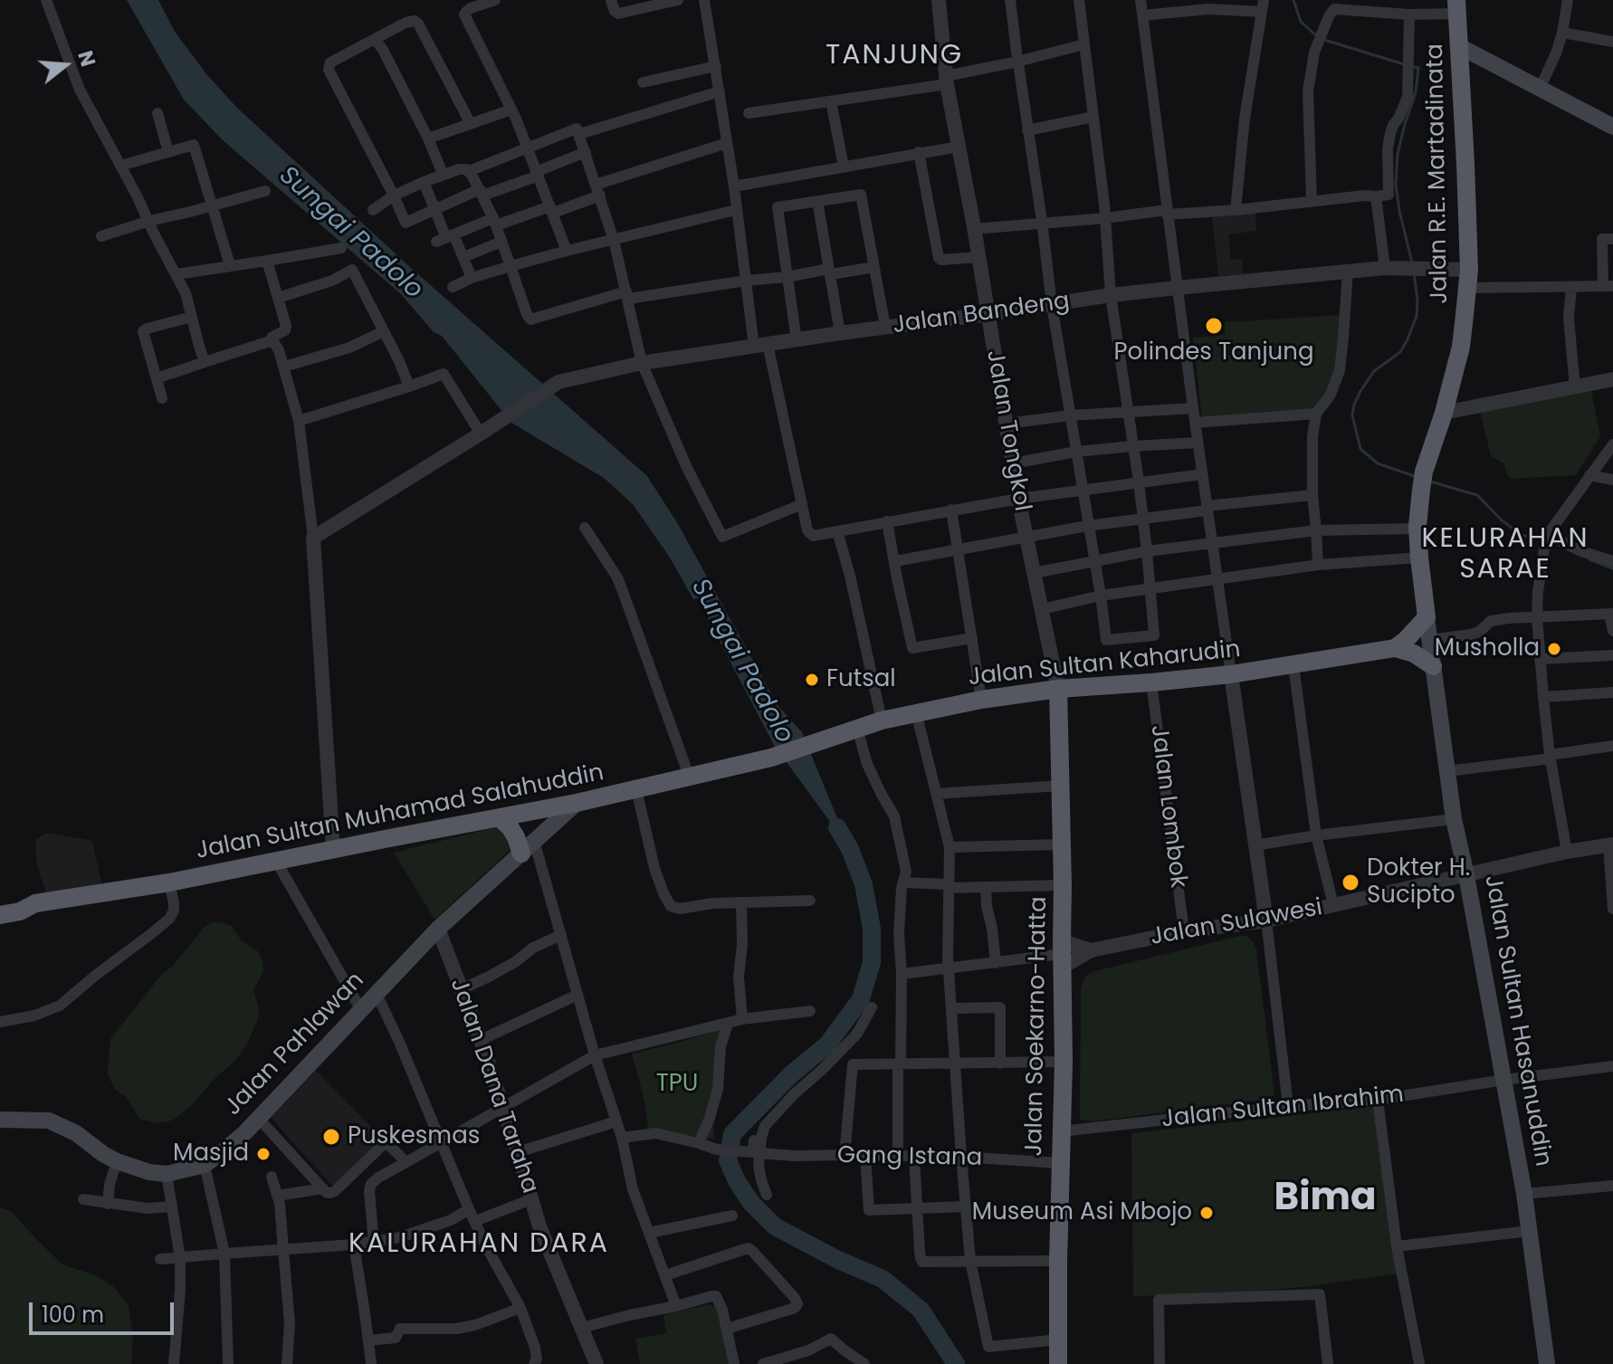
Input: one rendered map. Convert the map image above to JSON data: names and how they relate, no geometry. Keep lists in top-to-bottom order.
{
  "streets": {
    "highway": [
      "Jalan R.E. Martadinata",
      "Jalan Sultan Kaharudin",
      "Jalan Sultan Muhamad Salahuddin",
      "Jalan Sultan Hasanuddin",
      "Jalan Soekarno-Hatta"
    ],
    "main road": ["Jalan Pahlawan"],
    "street": [
      "Jalan Bandeng",
      "Jalan Tongkol",
      "Jalan Lombok",
      "Jalan Sulawesi",
      "Jalan Dana Taraha",
      "Jalan Sultan Ibrahim",
      "Gang Istana"
    ]
  },
  "crossings": [
    ["Jalan R.E. Martadinata", "Jalan Bandeng"],
    ["Jalan R.E. Martadinata", "Jalan Sultan Hasanuddin"],
    ["Jalan Bandeng", "Jalan Tongkol"],
    ["Jalan Tongkol", "Jalan Sultan Kaharudin"],
    ["Jalan Tongkol", "Jalan Soekarno-Hatta"],
    ["Jalan Sultan Kaharudin", "Jalan Lombok"],
    ["Jalan Sultan Kaharudin", "Jalan Sultan Muhamad Salahuddin"],
    ["Jalan Sultan Kaharudin", "Jalan Soekarno-Hatta"],
    ["Jalan Lombok", "Jalan Sulawesi"],
    ["Jalan Sultan Muhamad Salahuddin", "Jalan Pahlawan"],
    ["Jalan Sulawesi", "Jalan Sultan Hasanuddin"],
    ["Jalan Sulawesi", "Jalan Soekarno-Hatta"],
    ["Jalan Sultan Hasanuddin", "Jalan Sultan Ibrahim"],
    ["Jalan Soekarno-Hatta", "Jalan Sultan Ibrahim"],
    ["Jalan Soekarno-Hatta", "Gang Istana"],
    ["Jalan Pahlawan", "Jalan Dana Taraha"]
  ],
  "districts": [
    "TANJUNG",
    "KELURAHAN SARAE",
    "Bima",
    "KALURAHAN DARA"
  ],
  "water": ["Sungai Padolo"],
  "parks": ["TPU"],
  "places": [
    "Polindes Tanjung",
    "Musholla",
    "Futsal",
    "Dokter H. Sucipto",
    "Puskesmas",
    "Masjid",
    "Museum Asi Mbojo"
  ],
  "scale_bar": "100 m",
  "north": "right"
}
